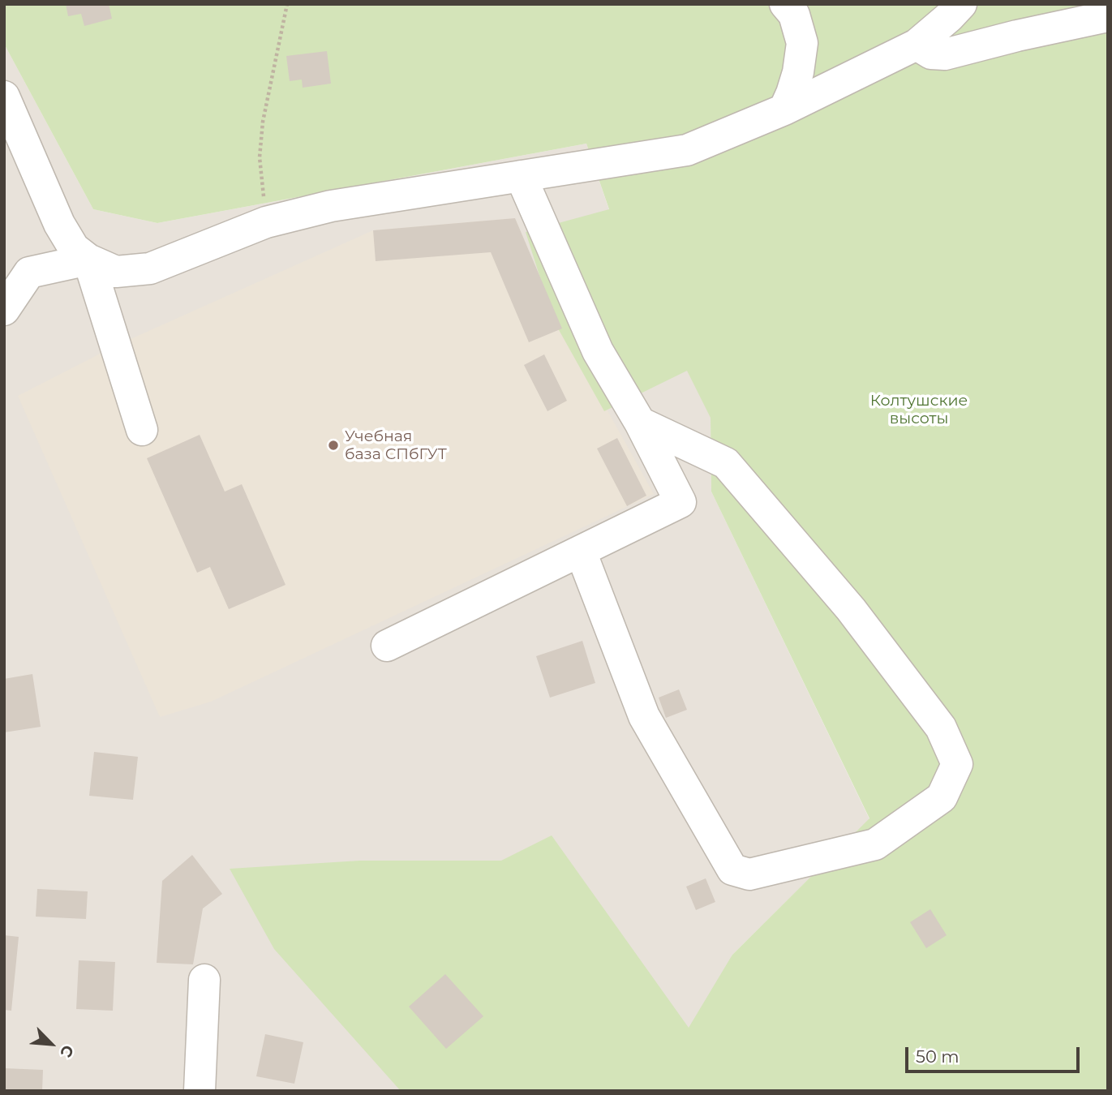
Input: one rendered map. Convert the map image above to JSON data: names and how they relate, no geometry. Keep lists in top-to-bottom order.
{
  "parks": ["Колтушские высоты"],
  "places": ["Учебная база СПбГУТ"],
  "scale_bar": "50 m",
  "north": "bottom right"
}
